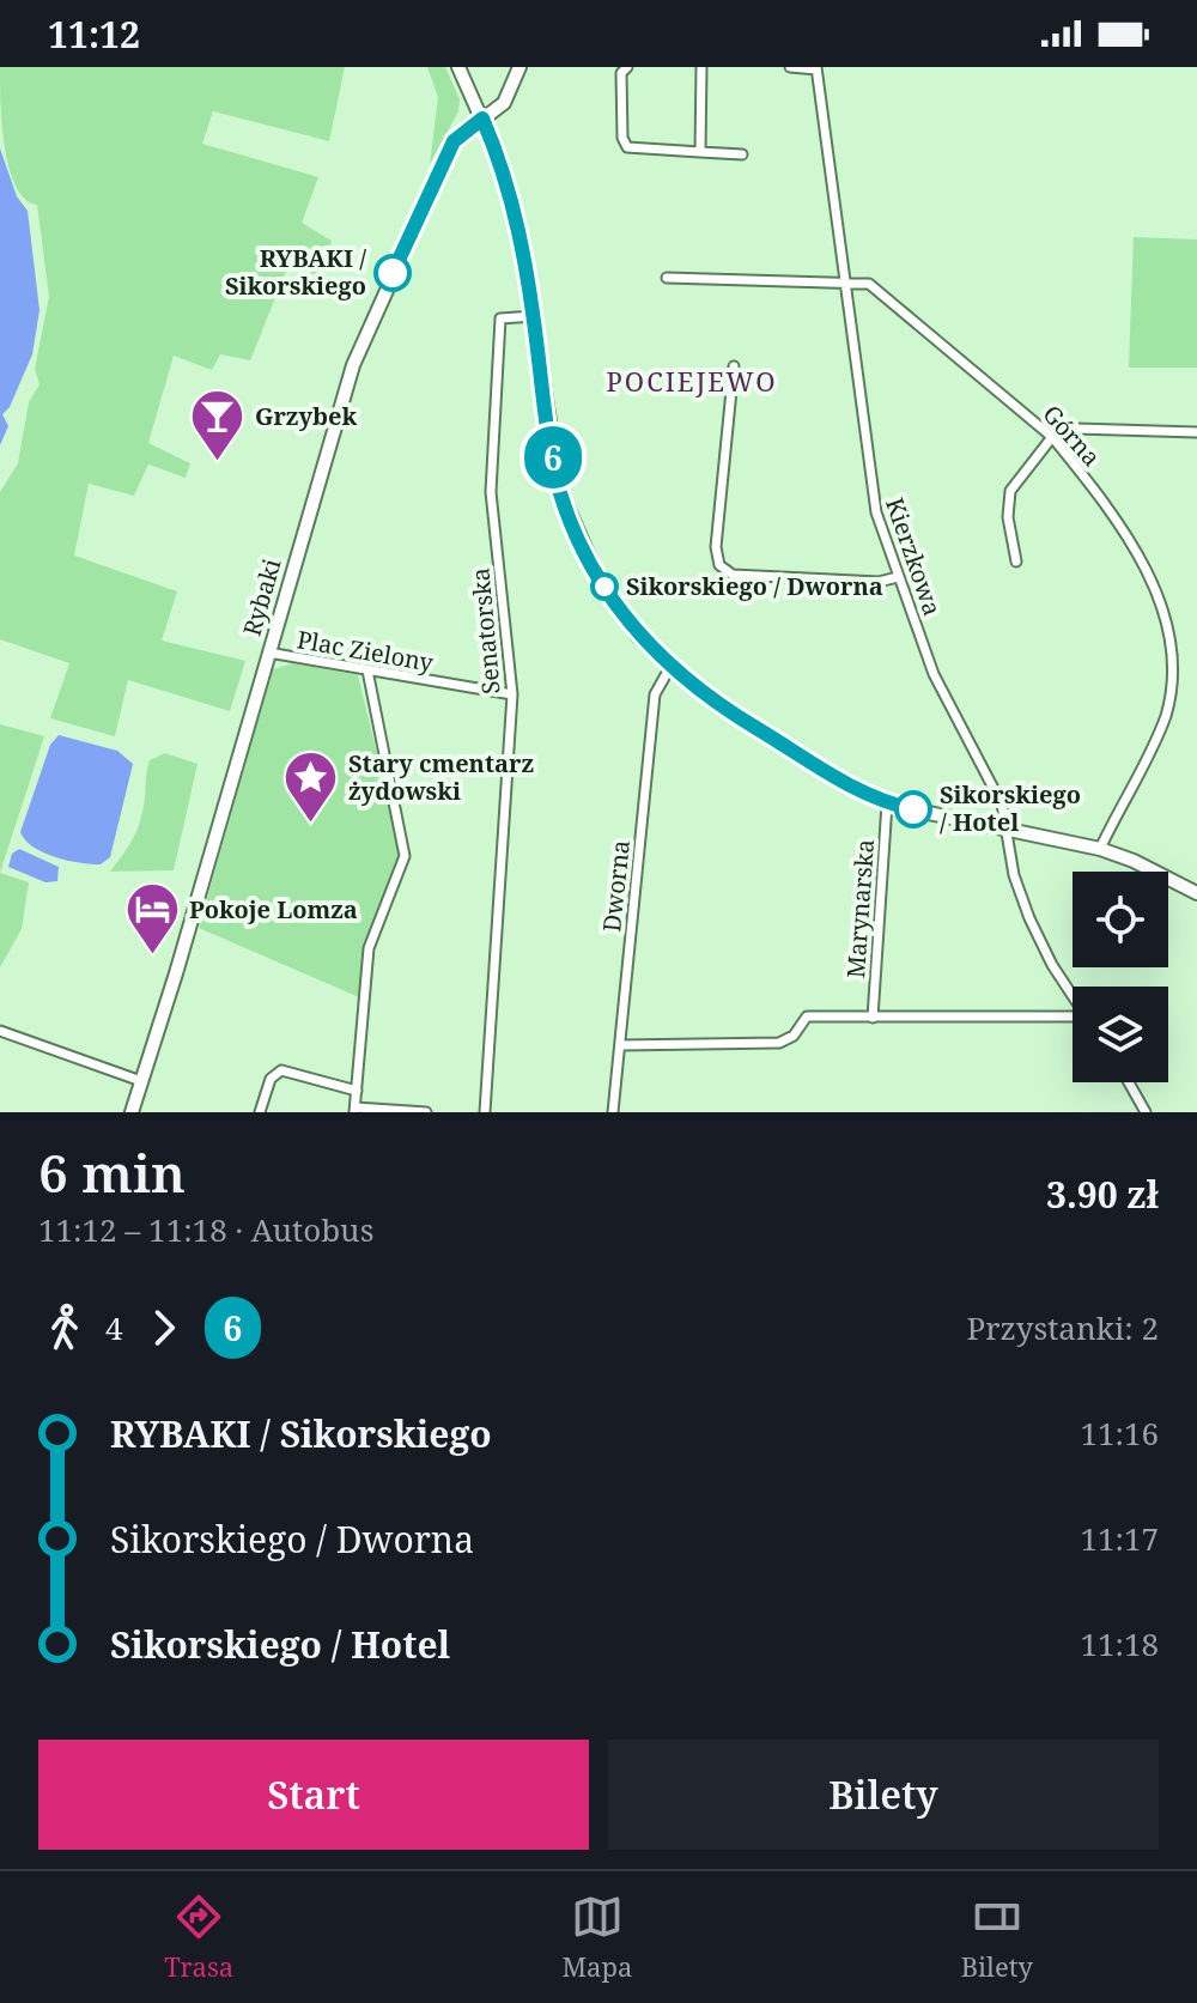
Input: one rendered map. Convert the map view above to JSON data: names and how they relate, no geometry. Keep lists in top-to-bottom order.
{
  "streets": {
    "street": [
      "Górna",
      "Kierzkowa",
      "Rybaki",
      "Senatorska",
      "Plac Zielony",
      "Dworna",
      "Marynarska"
    ]
  },
  "crossings": [
    ["Górna", "Kierzkowa"],
    ["Rybaki", "Plac Zielony"],
    ["Senatorska", "Plac Zielony"]
  ],
  "districts": ["POCIEJEWO"],
  "places": {
    "other": ["RYBAKI / Sikorskiego", "Sikorskiego / Dworna", "Sikorskiego / Hotel"],
    "bar": ["Grzybek"],
    "place": ["Stary cmentarz żydowski"],
    "hotel": ["Pokoje Lomza"]
  },
  "lines": ["bus line 6"],
  "page": {
    "status": "11:12",
    "on_map": "6",
    "heading": ["6 min", "11:12 – 11:18 · Autobus", "3.90 zł"],
    "legs": ["4", "6", "Przystanki: 2"],
    "list": [
      {
        "name": "RYBAKI / Sikorskiego",
        "value": "11:16"
      },
      {
        "name": "Sikorskiego / Dworna",
        "value": "11:17"
      },
      {
        "name": "Sikorskiego / Hotel",
        "value": "11:18"
      }
    ],
    "buttons": ["Start", "Bilety"],
    "tabs": ["Trasa", "Mapa", "Bilety"]
  }
}
